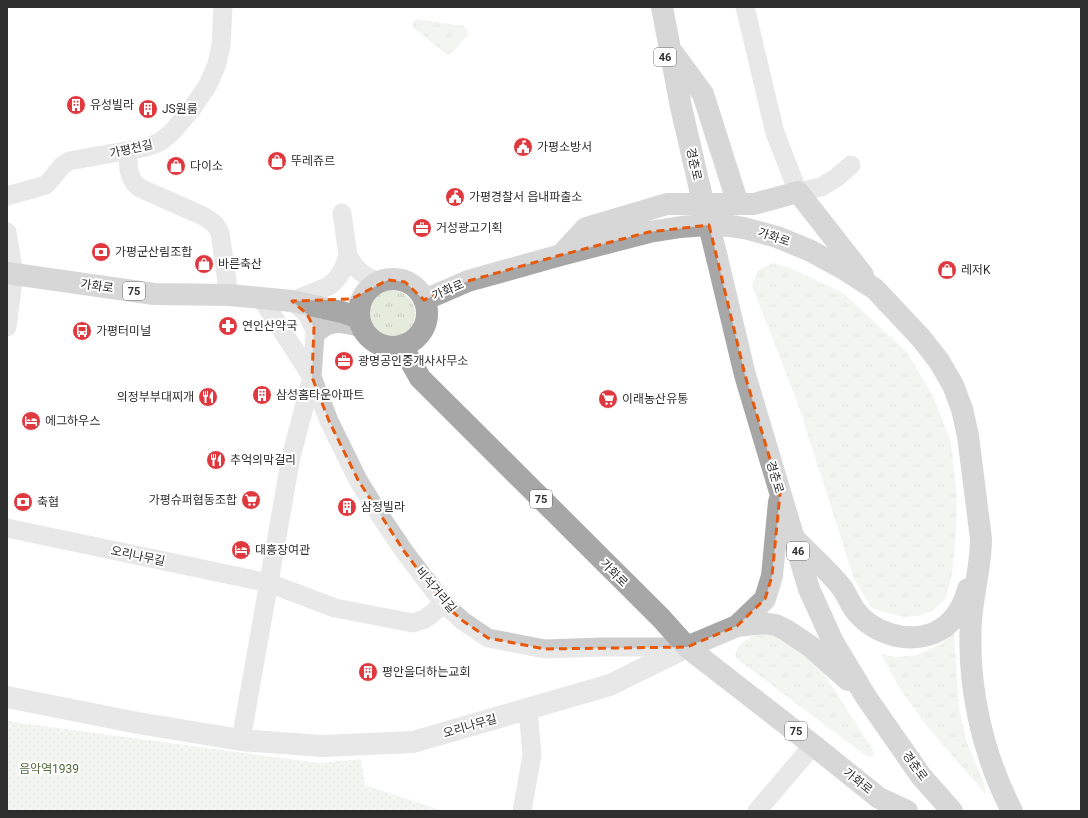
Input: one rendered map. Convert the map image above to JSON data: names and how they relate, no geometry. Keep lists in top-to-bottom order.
{
  "streets": {
    "main road": [
      "46",
      "경춘로",
      "가화로",
      "75"
    ],
    "street": ["가평천길", "오리나무길", "비석거리길"]
  },
  "crossings": [
    ["가화로", "오리나무길"],
    ["가화로", "비석거리길"],
    ["오리나무길", "비석거리길"]
  ],
  "parks": ["음악역1939"],
  "places": {
    "building": [
      "유성빌라",
      "JS원룸",
      "삼성홈타운아파트",
      "삼정빌라",
      "평안을더하는교회"
    ],
    "public building": ["가평소방서", "가평경찰서 읍내파출소"],
    "shop": [
      "뚜레쥬르",
      "다이소",
      "바른축산",
      "레저K"
    ],
    "office": ["거성광고기획", "광명공인중개사사무소"],
    "bank": ["가평군산림조합", "축협"],
    "pharmacy": ["연인산약국"],
    "bus stop": ["가평터미널"],
    "restaurant": ["의정부부대찌개", "추억의막걸리"],
    "supermarket": ["이래농산유통", "가평슈퍼협동조합"],
    "hotel": ["에그하우스", "대흥장여관"]
  }
}
